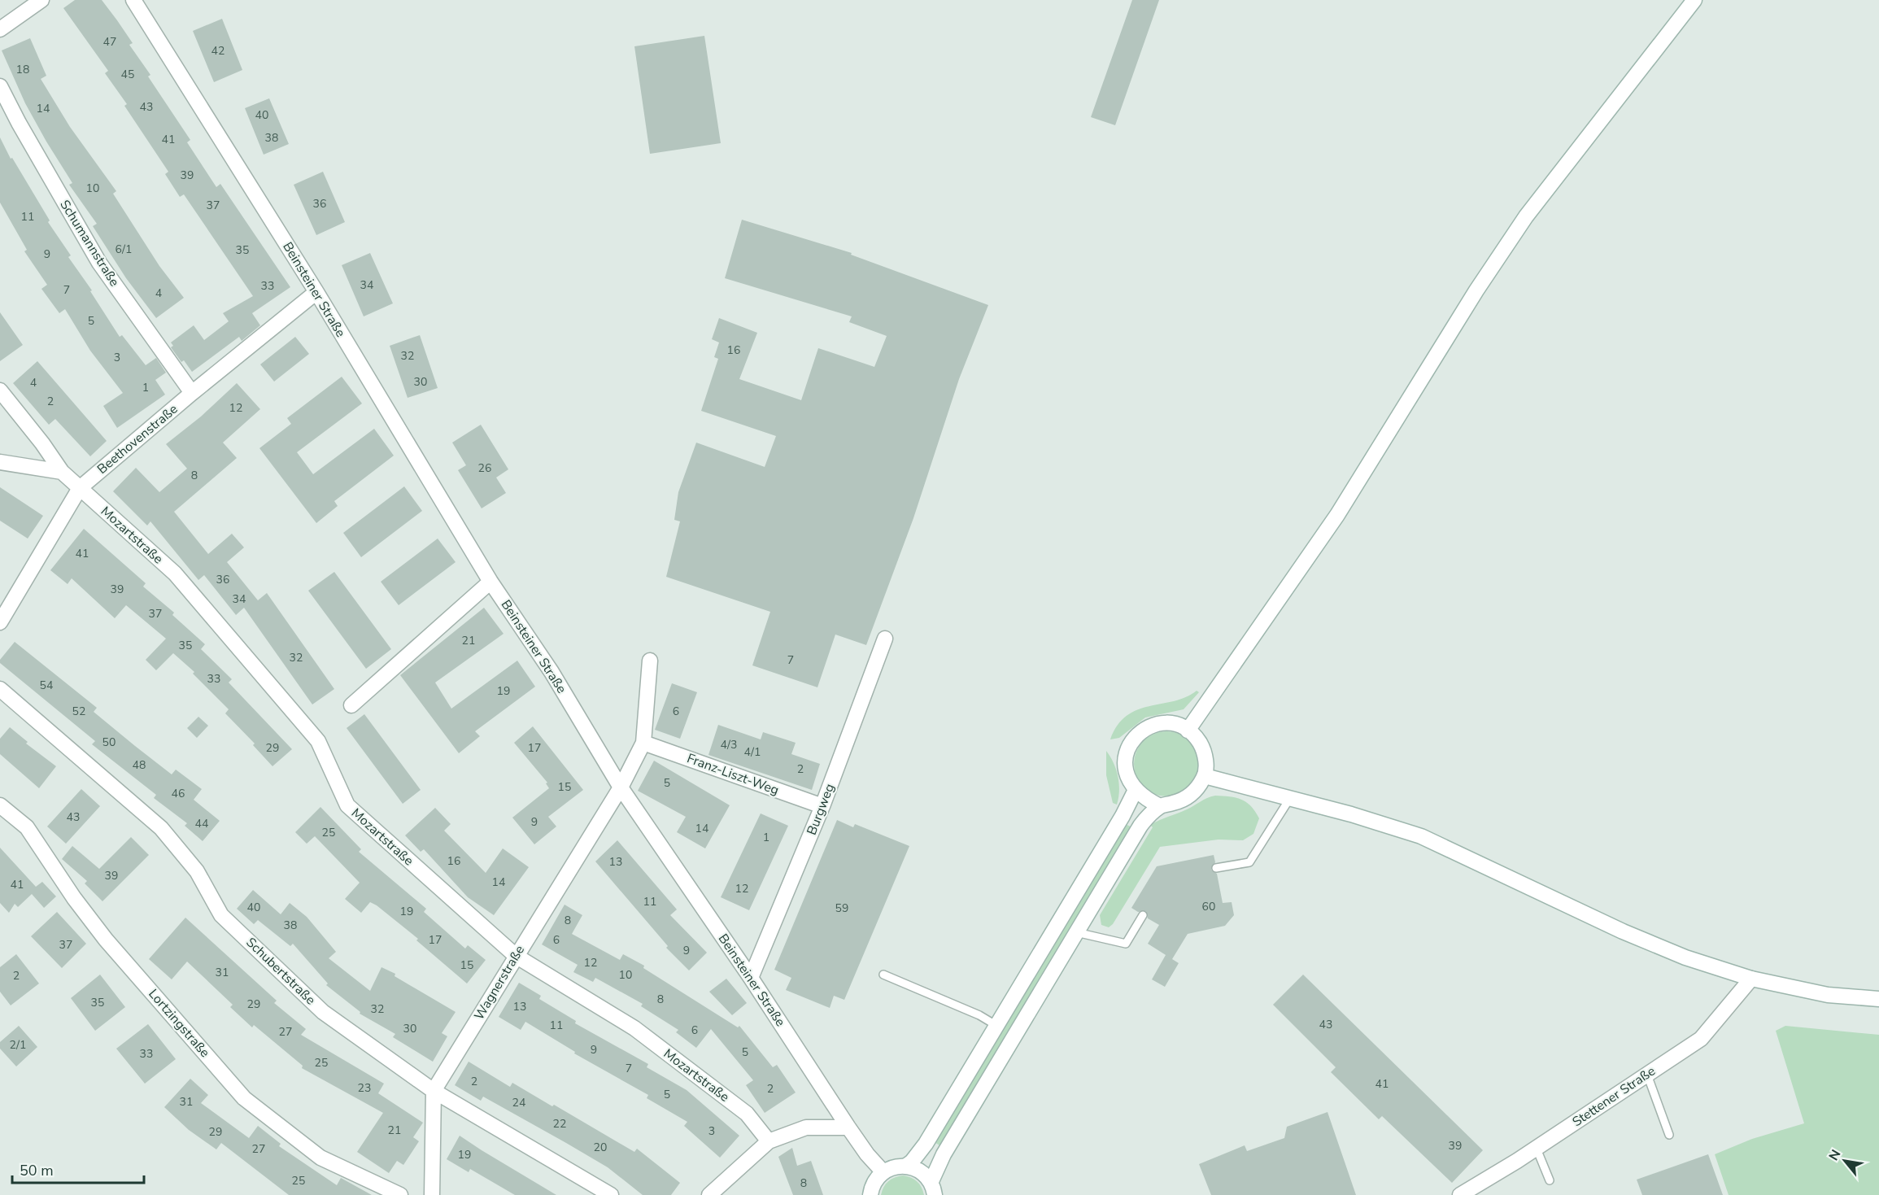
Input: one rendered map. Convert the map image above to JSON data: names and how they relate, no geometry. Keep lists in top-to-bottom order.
{
  "streets": {
    "street": [
      "Schumannstraße",
      "Beinsteiner Straße",
      "Beethovenstraße",
      "Mozartstraße",
      "Franz-Liszt-Weg",
      "Burgweg",
      "Schubertstraße",
      "Wagnerstraße",
      "Lortzingstraße",
      "Stettener Straße"
    ]
  },
  "crossings": [
    ["Schumannstraße", "Beethovenstraße"],
    ["Beinsteiner Straße", "Beethovenstraße"],
    ["Beinsteiner Straße", "Burgweg"],
    ["Beinsteiner Straße", "Wagnerstraße"],
    ["Beethovenstraße", "Mozartstraße"],
    ["Mozartstraße", "Wagnerstraße"],
    ["Franz-Liszt-Weg", "Burgweg"],
    ["Schubertstraße", "Wagnerstraße"]
  ],
  "house_numbers": [
    "47",
    "42",
    "18",
    "45",
    "43",
    "14",
    "40",
    "38",
    "41",
    "39",
    "10",
    "36",
    "37",
    "11",
    "6/1",
    "35",
    "9",
    "34",
    "33",
    "7",
    "4",
    "5",
    "16",
    "32",
    "3",
    "30",
    "4",
    "1",
    "2",
    "12",
    "26",
    "8",
    "41",
    "36",
    "39",
    "34",
    "37",
    "21",
    "35",
    "32",
    "7",
    "33",
    "54",
    "19",
    "52",
    "6",
    "50",
    "4/3",
    "29",
    "17",
    "4/1",
    "48",
    "2",
    "5",
    "15",
    "46",
    "43",
    "9",
    "44",
    "14",
    "25",
    "1",
    "16",
    "13",
    "39",
    "14",
    "41",
    "12",
    "11",
    "60",
    "40",
    "59",
    "19",
    "8",
    "38",
    "17",
    "6",
    "37",
    "9",
    "12",
    "15",
    "31",
    "10",
    "2",
    "8",
    "35",
    "29",
    "13",
    "32",
    "43",
    "11",
    "30",
    "6",
    "27",
    "2/1",
    "9",
    "5",
    "33",
    "25",
    "7",
    "2",
    "41",
    "23",
    "2",
    "5",
    "31",
    "24",
    "22",
    "21",
    "3",
    "29",
    "39",
    "20",
    "27",
    "19",
    "25",
    "8"
  ],
  "scale_bar": "50 m",
  "north": "top left"
}
